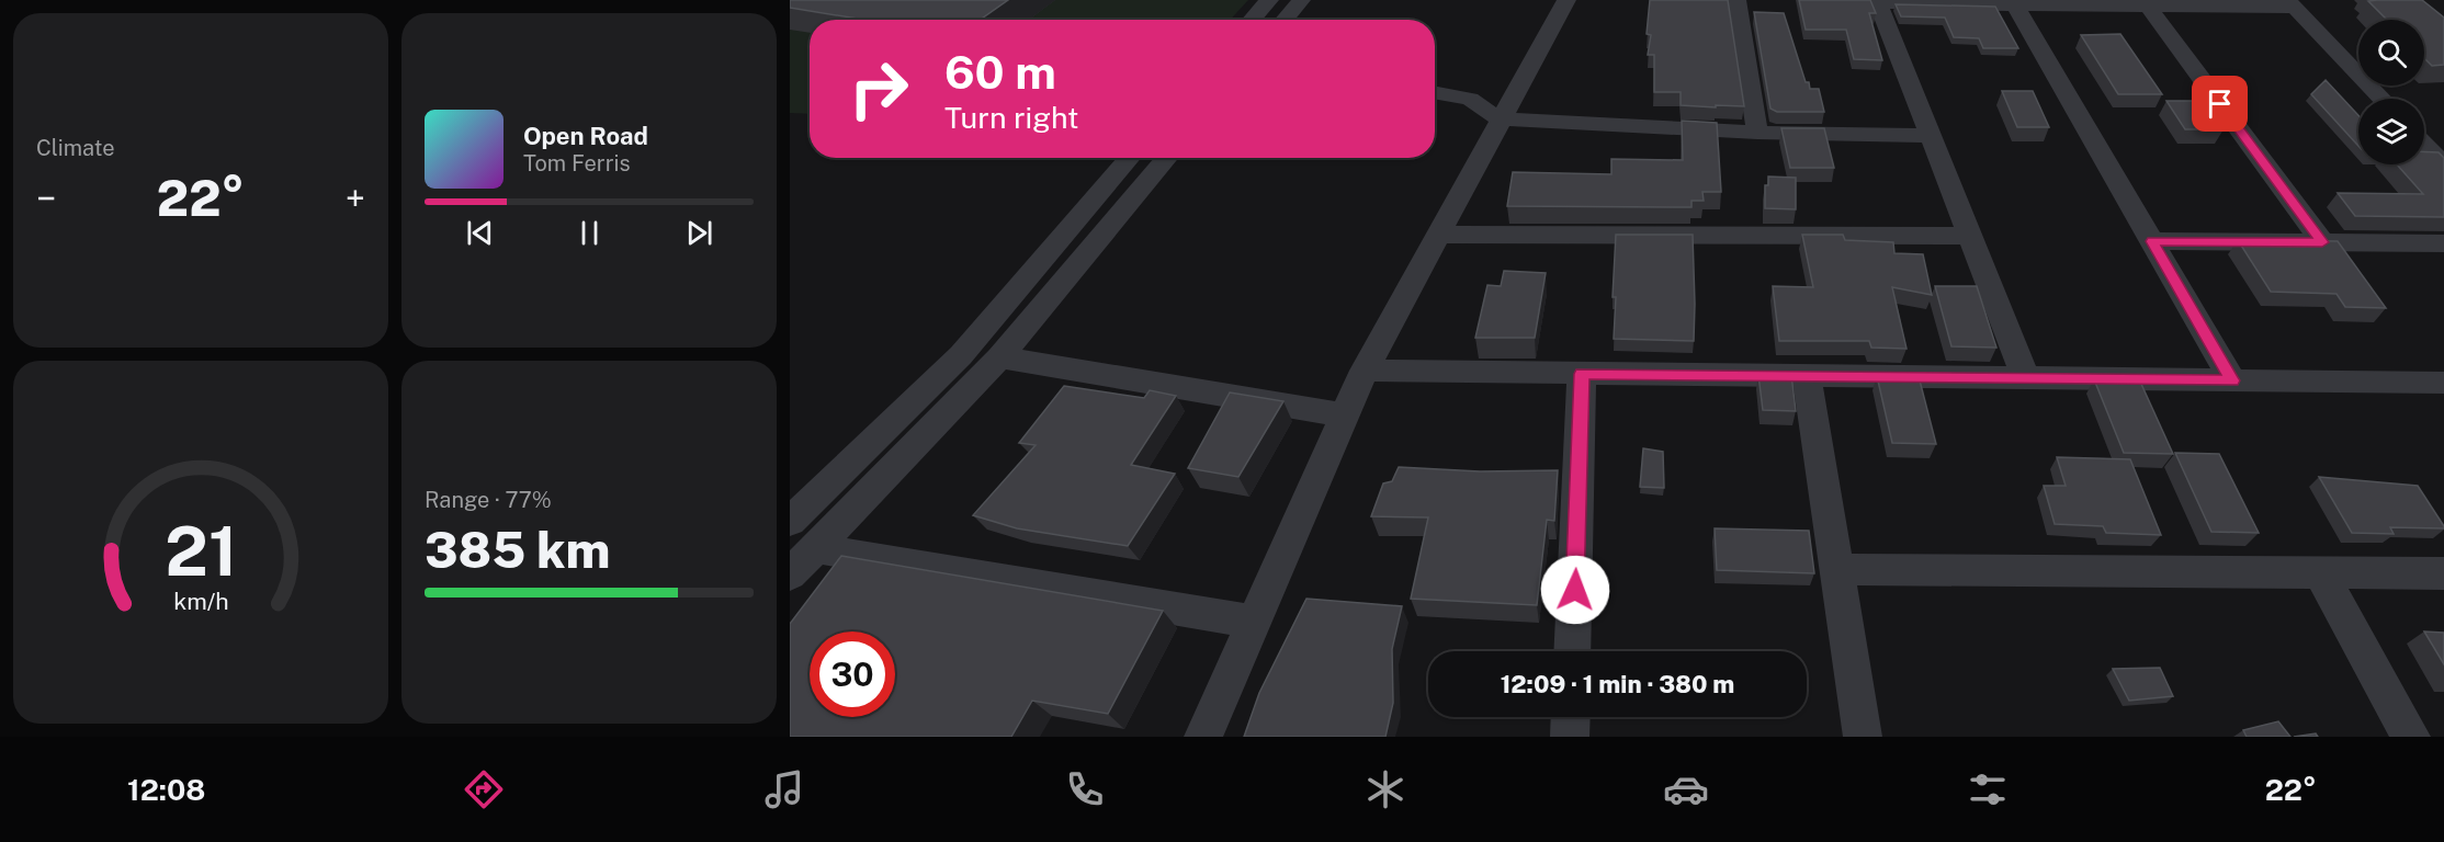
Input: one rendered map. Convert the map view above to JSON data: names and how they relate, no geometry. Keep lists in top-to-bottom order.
{
  "page": {
    "tile": [
      "Climate",
      ["Range · 77%", "385 km"]
    ],
    "turn": ["60 m", "Turn right"],
    "song": ["Open Road", "Tom Ferris"],
    "heat": ["−", "22°", "+"],
    "limit": "30",
    "trip": "12:09 · 1 min · 380 m",
    "tabs": ["12:08", "22°"],
    "gauge": ["21", "km/h"]
  }
}
